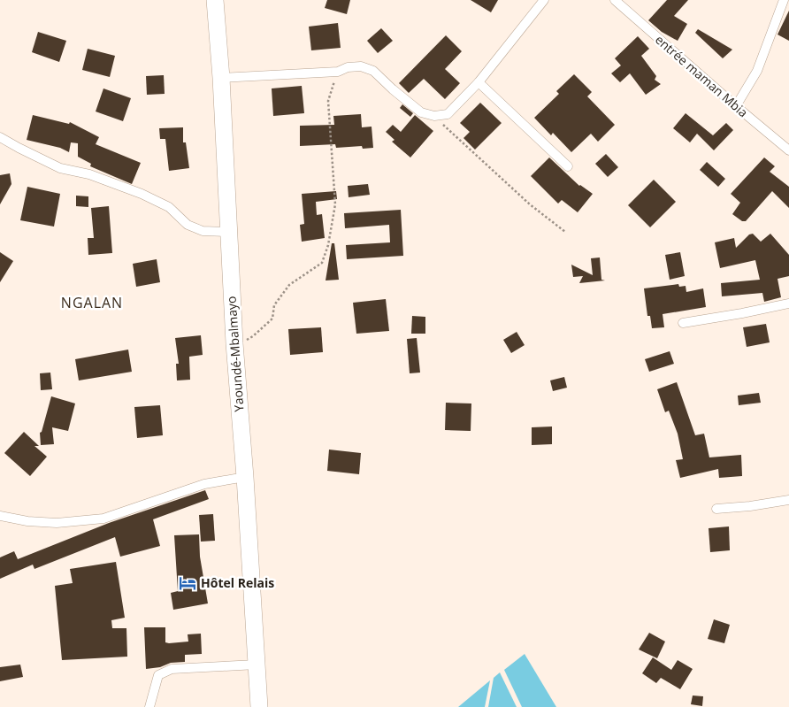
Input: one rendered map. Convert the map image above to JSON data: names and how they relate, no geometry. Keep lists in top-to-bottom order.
{
  "streets": {
    "highway": ["Yaoundé-Mbalmayo"],
    "street": ["entrée maman Mbia"]
  },
  "districts": ["NGALAN"],
  "places": {
    "hotel": ["Hôtel Relais"]
  }
}
